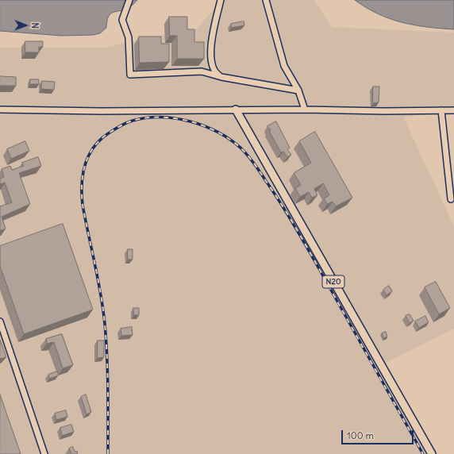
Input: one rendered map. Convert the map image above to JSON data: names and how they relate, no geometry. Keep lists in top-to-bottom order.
{
  "streets": {
    "main road": ["N20"]
  },
  "scale_bar": "100 m",
  "north": "right"
}
